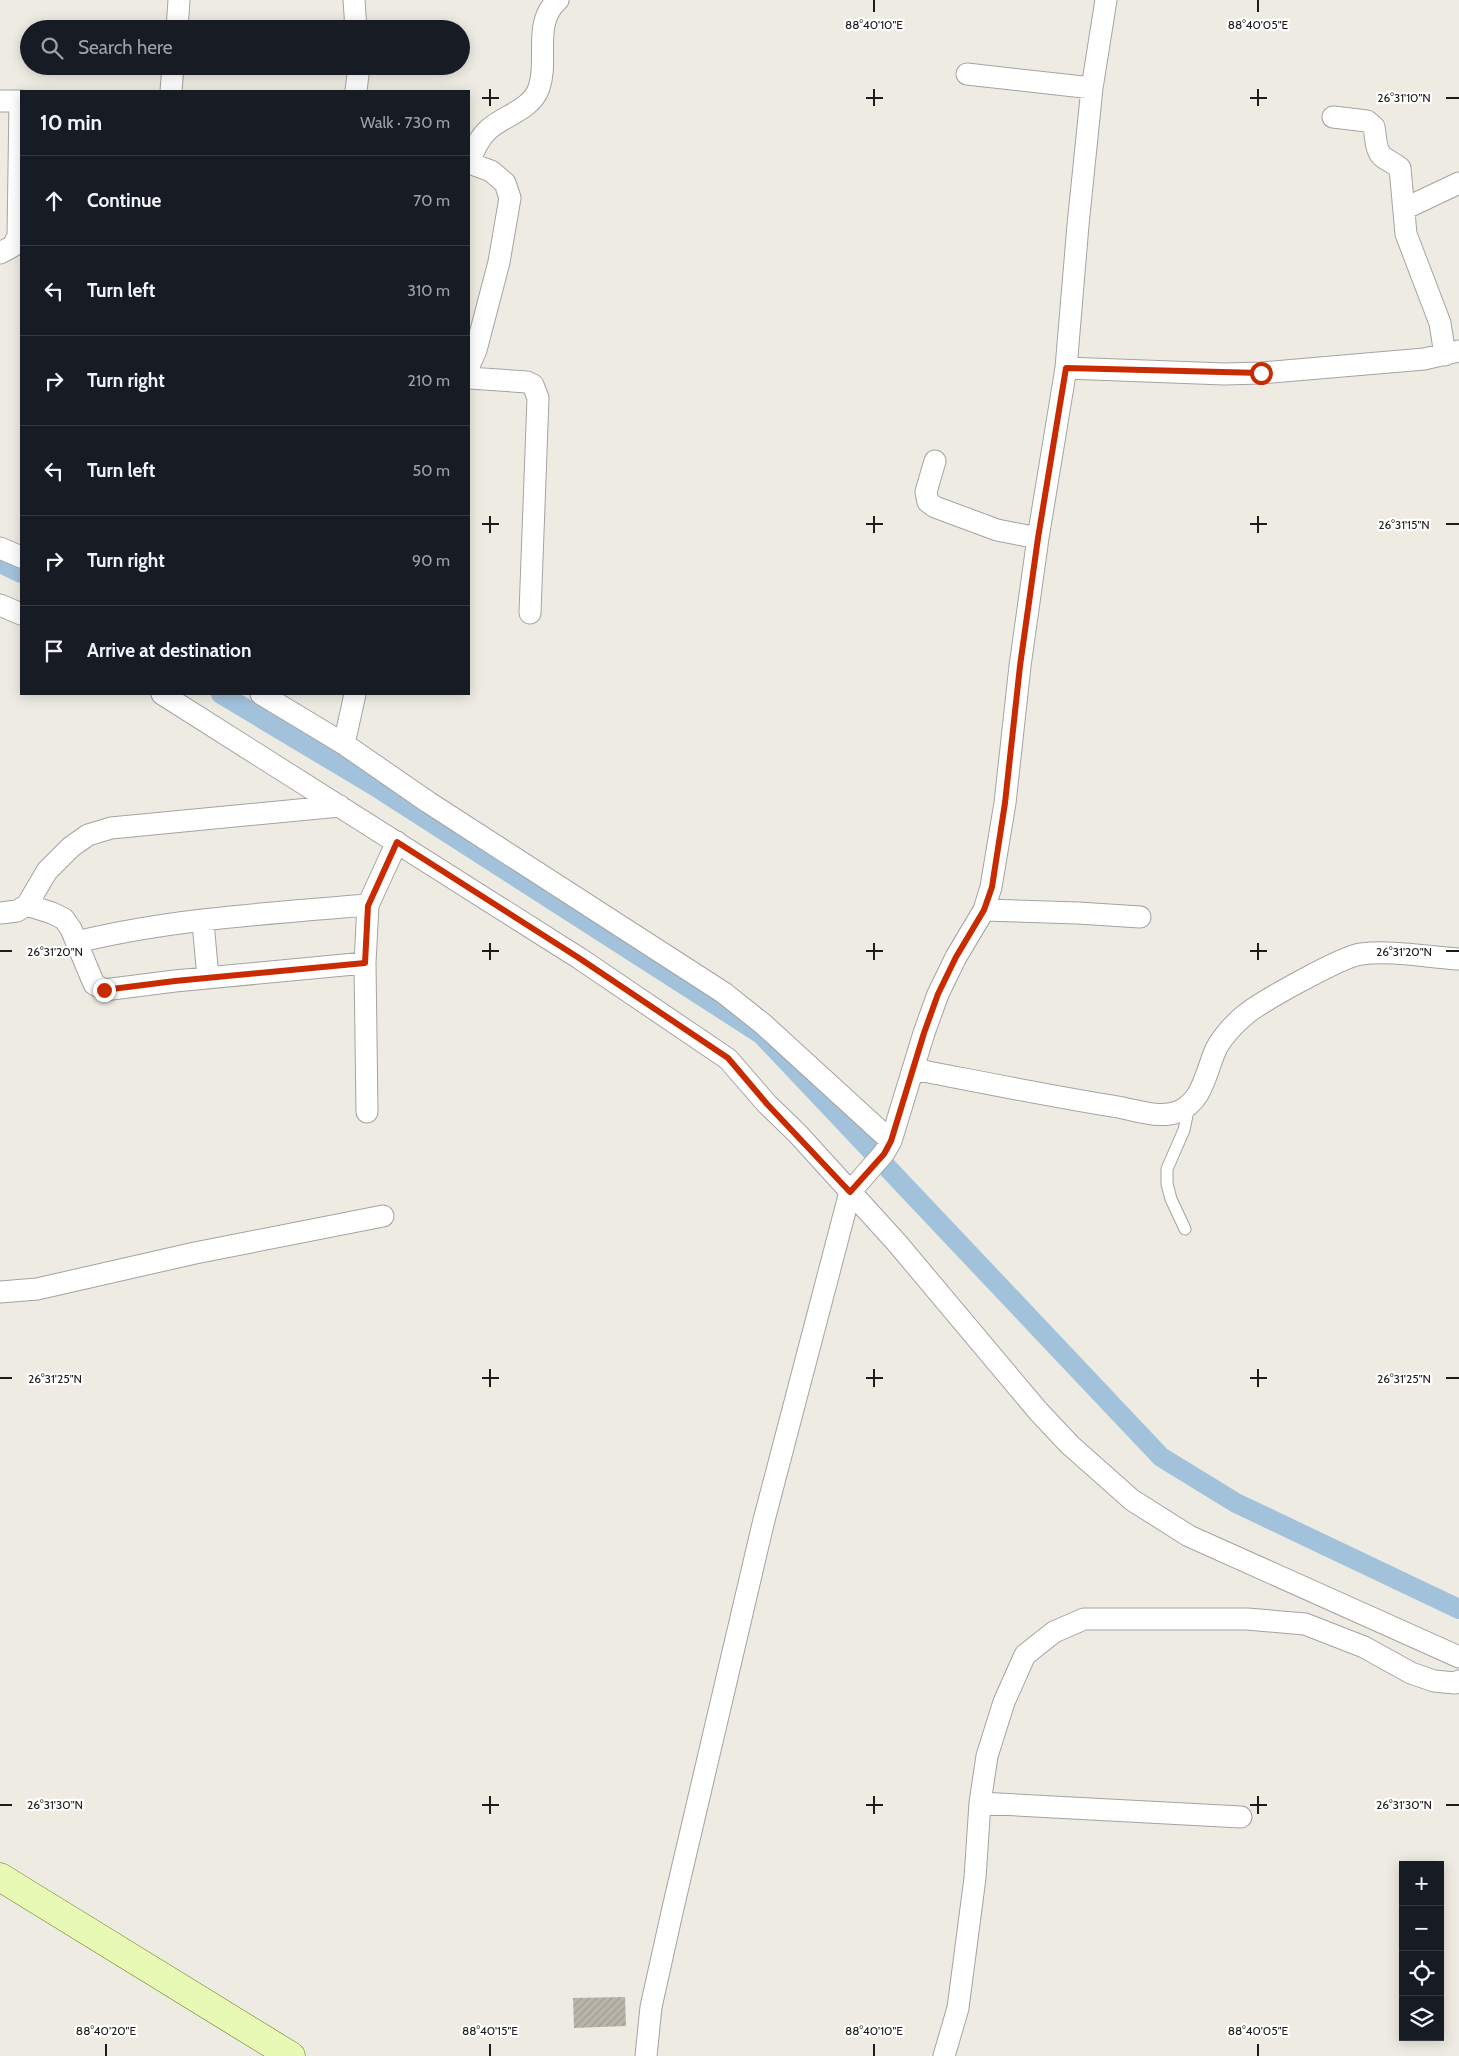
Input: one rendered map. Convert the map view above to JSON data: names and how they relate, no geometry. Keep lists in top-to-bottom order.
{
  "page": {
    "search": "Search here",
    "heading": ["10 min", "Walk · 730 m"],
    "list": [
      ["Continue", "70 m"],
      ["Turn left", "310 m"],
      ["Turn right", "210 m"],
      ["Turn left", "50 m"],
      ["Turn right", "90 m"],
      "Arrive at destination"
    ],
    "map_buttons": ["+", "−"]
  },
  "coordinates": [
    "88°40'10\"E",
    "88°40'05\"E",
    "26°31'10\"N",
    "26°31'15\"N",
    "26°31'20\"N",
    "26°31'25\"N",
    "26°31'30\"N",
    "88°40'20\"E",
    "88°40'15\"E"
  ]
}
